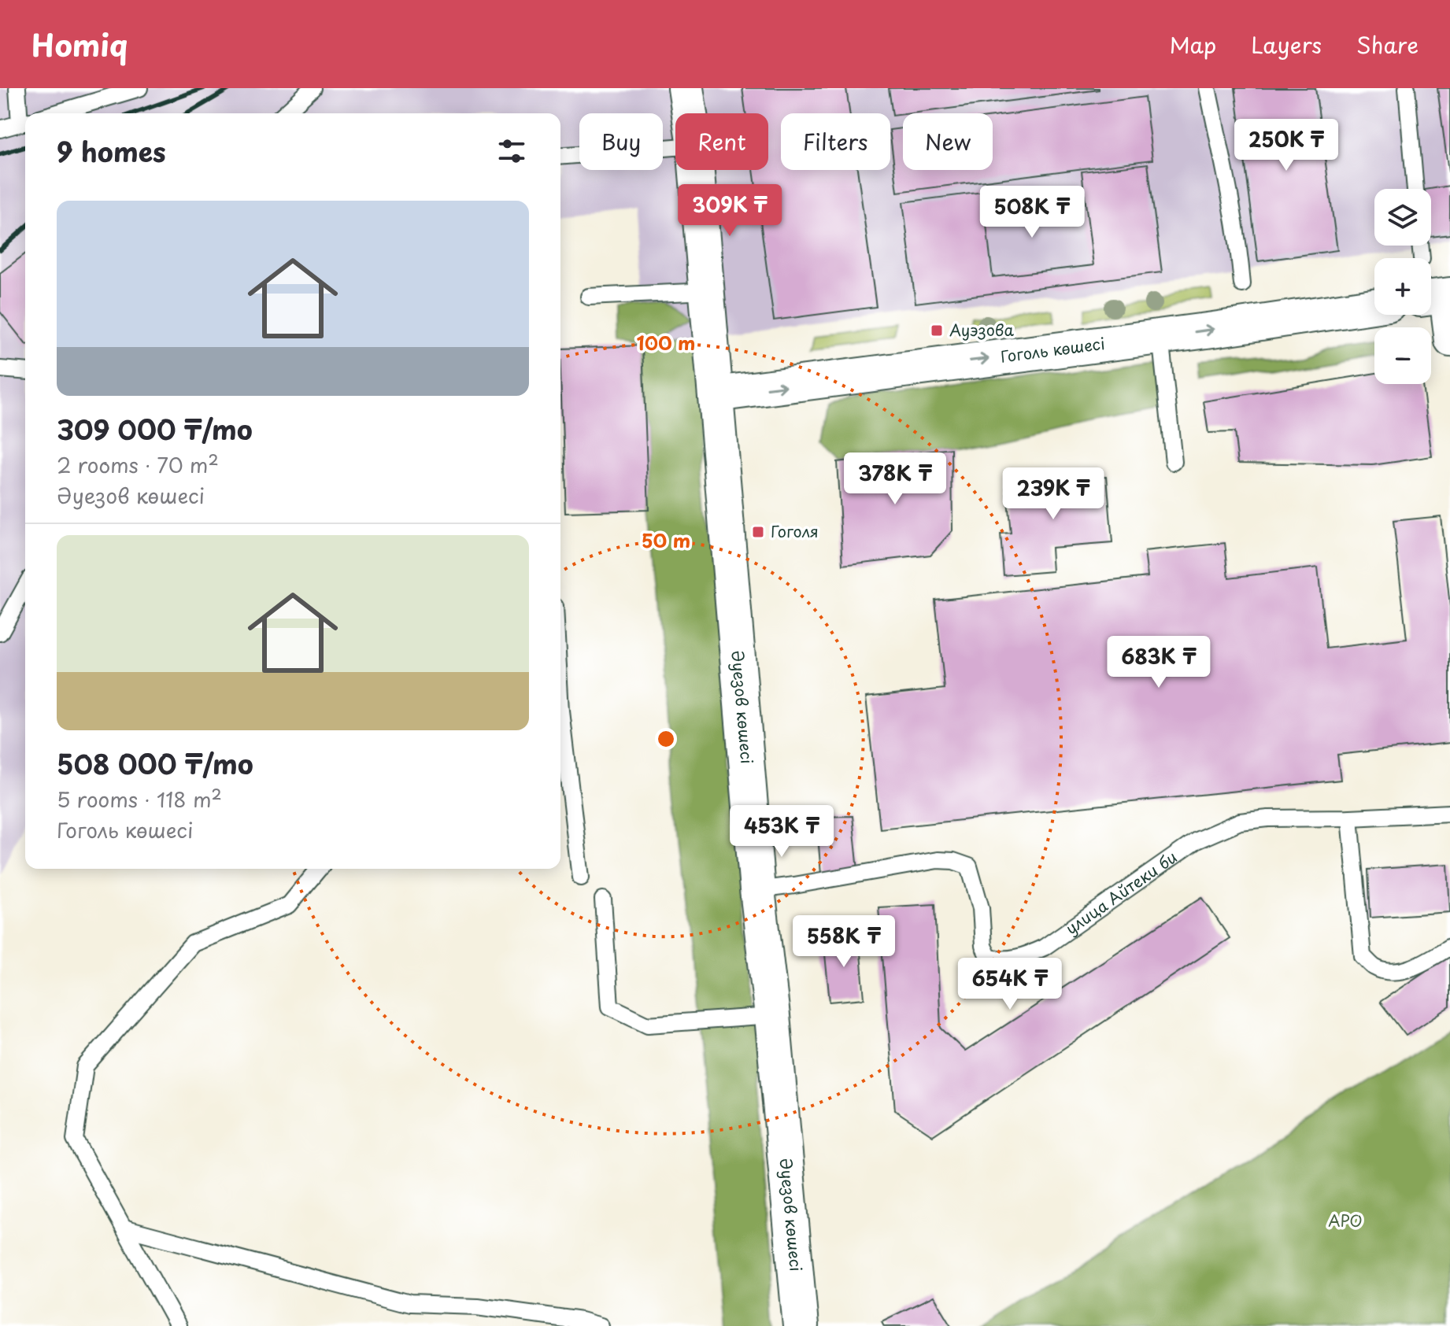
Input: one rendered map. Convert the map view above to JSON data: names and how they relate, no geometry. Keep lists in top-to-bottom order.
{
  "streets": {
    "main road": ["Гоголь көшесі", "Әуезов көшесі"],
    "lane": ["улица Айтеки би"]
  },
  "crossings": [
    ["Гоголь көшесі", "Әуезов көшесі"],
    ["Әуезов көшесі", "улица Айтеки би"]
  ],
  "one_way": ["Гоголь көшесі"],
  "parks": ["АРО"],
  "places": {
    "transit": ["Ауэзова", "Гоголя"]
  },
  "page": {
    "header": "Homiq",
    "nav": ["Map", "Layers", "Share"],
    "chip": [
      "Buy",
      "Rent",
      "Filters",
      "New"
    ],
    "heading": "9 homes",
    "price": [
      "250K ₸",
      "309K ₸",
      "508K ₸",
      "378K ₸",
      "239K ₸",
      "683K ₸",
      "453K ₸",
      "558K ₸",
      "654K ₸"
    ],
    "map_buttons": ["+", "−"],
    "list": [
      {
        "name": "309 000 ₸/mo",
        "note": "2 rooms · 70 m² · Әуезов көшесі"
      },
      {
        "name": "508 000 ₸/mo",
        "note": "5 rooms · 118 m² · Гоголь көшесі"
      }
    ]
  },
  "rings": ["100 m", "50 m"]
}
